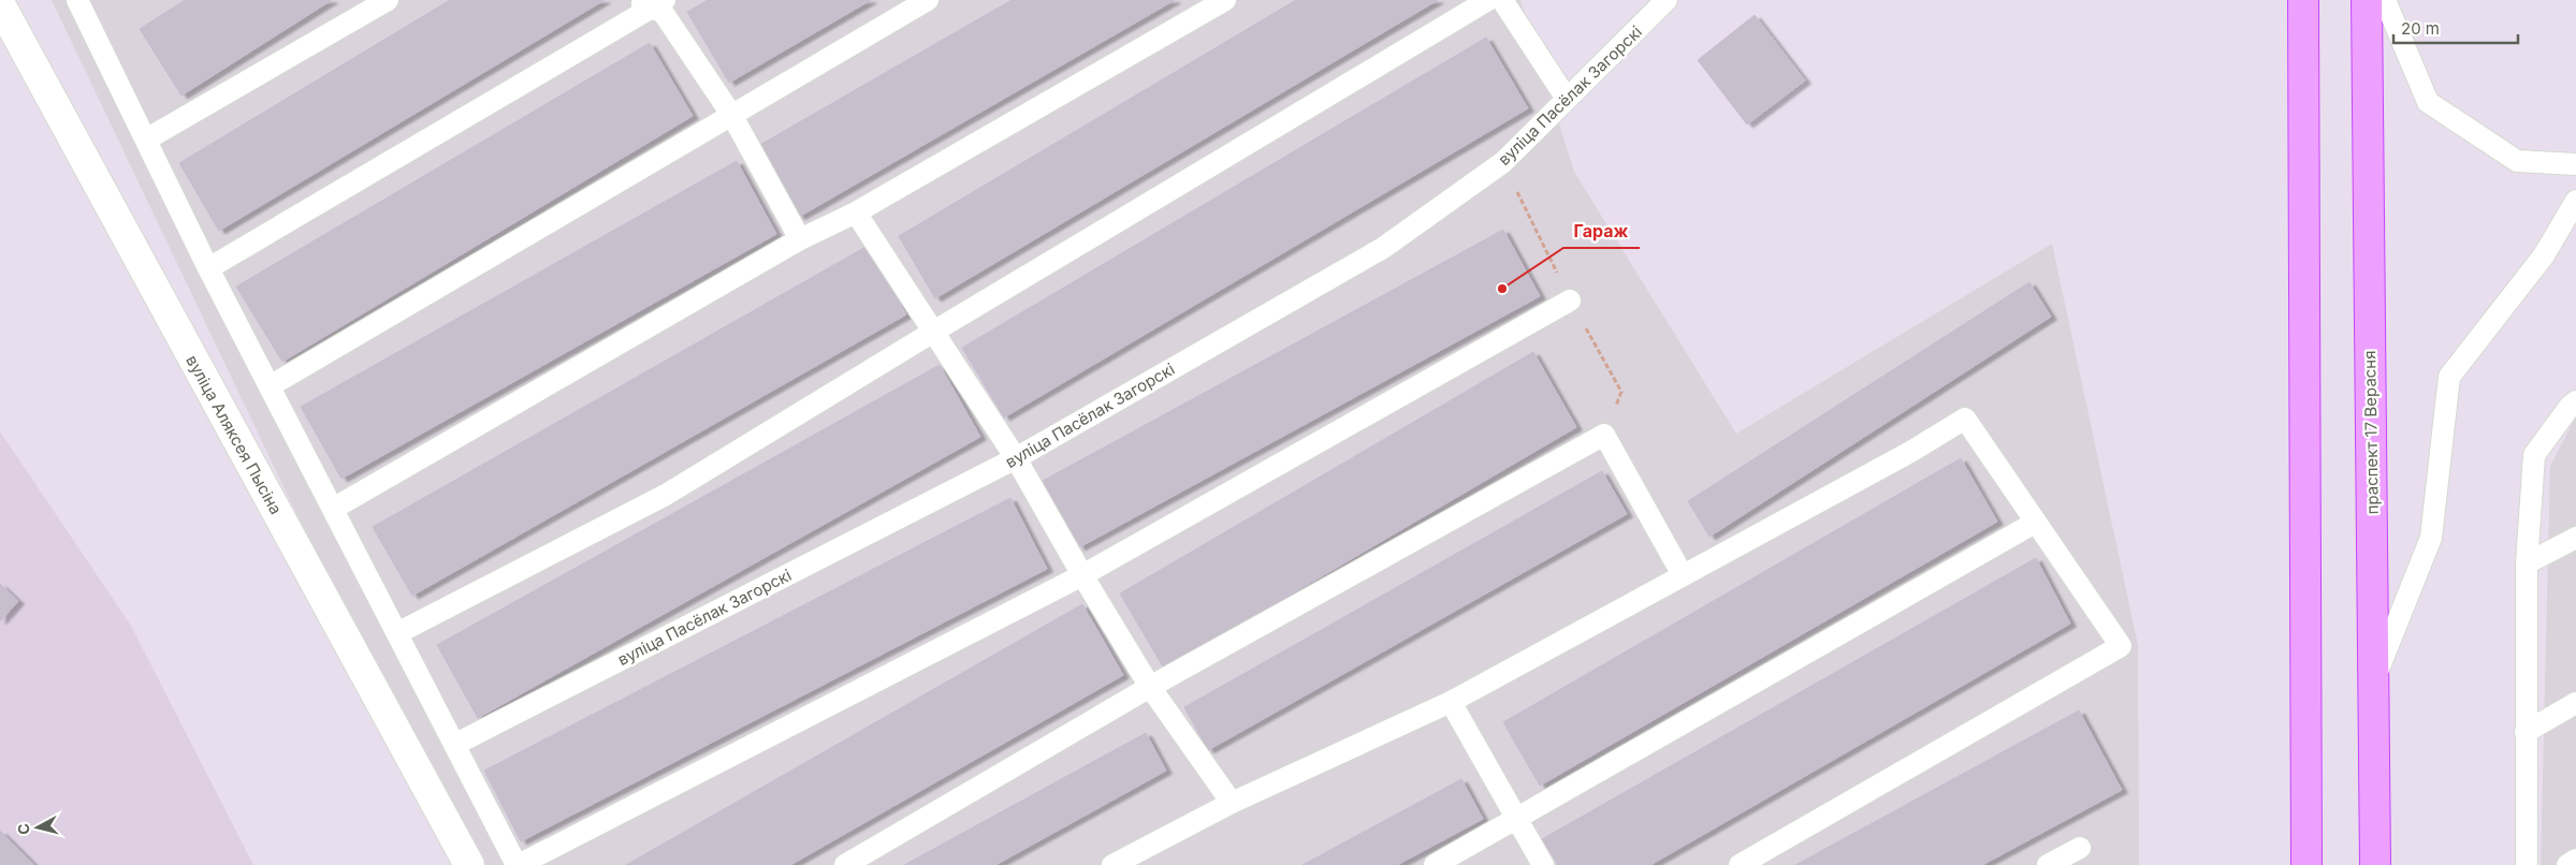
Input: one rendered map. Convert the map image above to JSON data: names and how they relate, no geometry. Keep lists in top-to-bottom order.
{
  "streets": {
    "main road": ["праспект 17 Верасня"],
    "street": ["вуліца Аляксея Пысіна"],
    "lane": ["вуліца Пасёлак Загорскі"]
  },
  "places": ["Гараж"],
  "scale_bar": "20 m",
  "north": "left"
}
